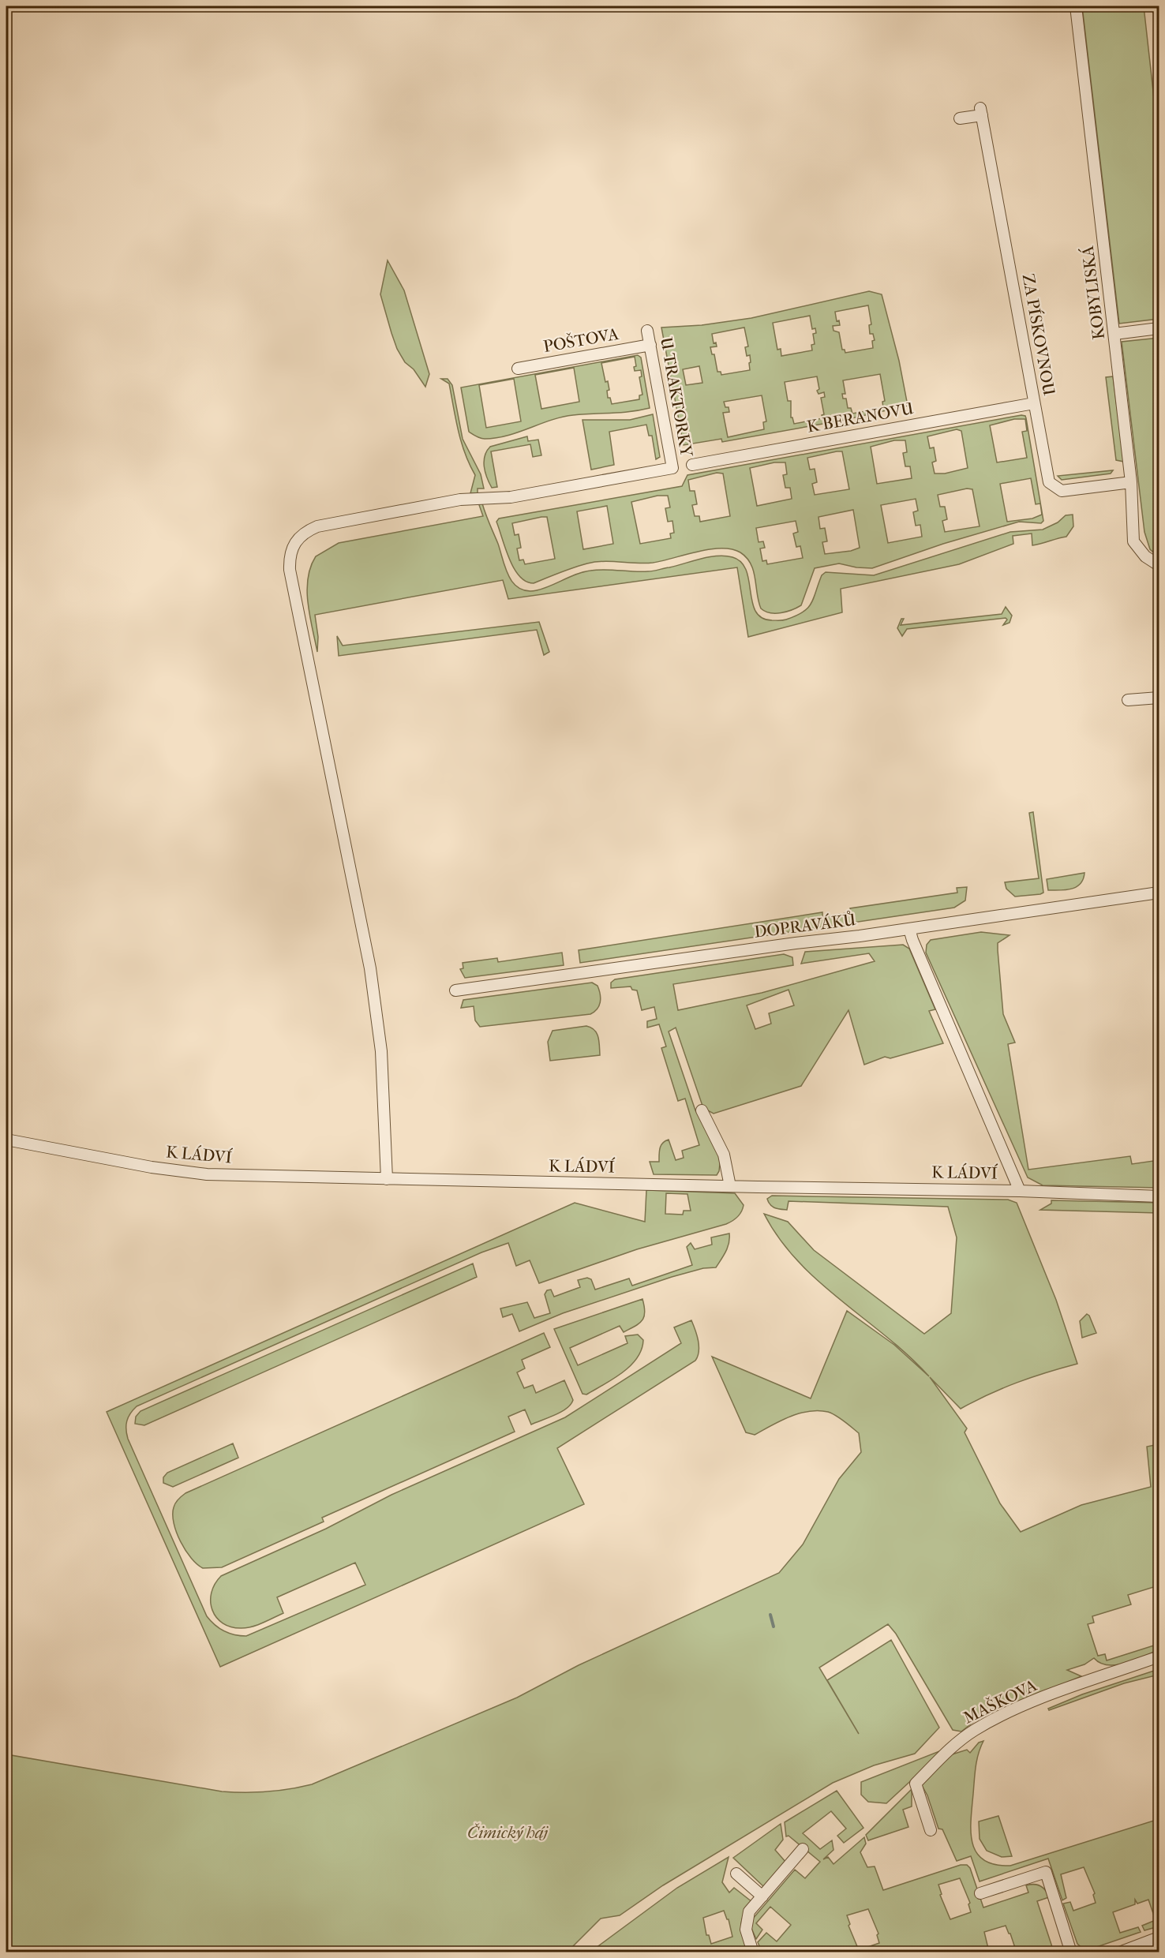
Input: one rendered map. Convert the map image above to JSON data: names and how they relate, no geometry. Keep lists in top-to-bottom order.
{
  "streets": {
    "street": [
      "KOBYLISKÁ",
      "ZA PÍSKOVNOU",
      "POŠTOVA",
      "U TRAKTORKY",
      "K BERANOVU",
      "DOPRAVÁKŮ",
      "K LÁDVÍ",
      "MAŠKOVA"
    ]
  },
  "crossings": [
    ["KOBYLISKÁ", "ZA PÍSKOVNOU"],
    ["ZA PÍSKOVNOU", "K BERANOVU"],
    ["POŠTOVA", "U TRAKTORKY"],
    ["U TRAKTORKY", "K LÁDVÍ"]
  ],
  "parks": ["Čimický háj"]
}
